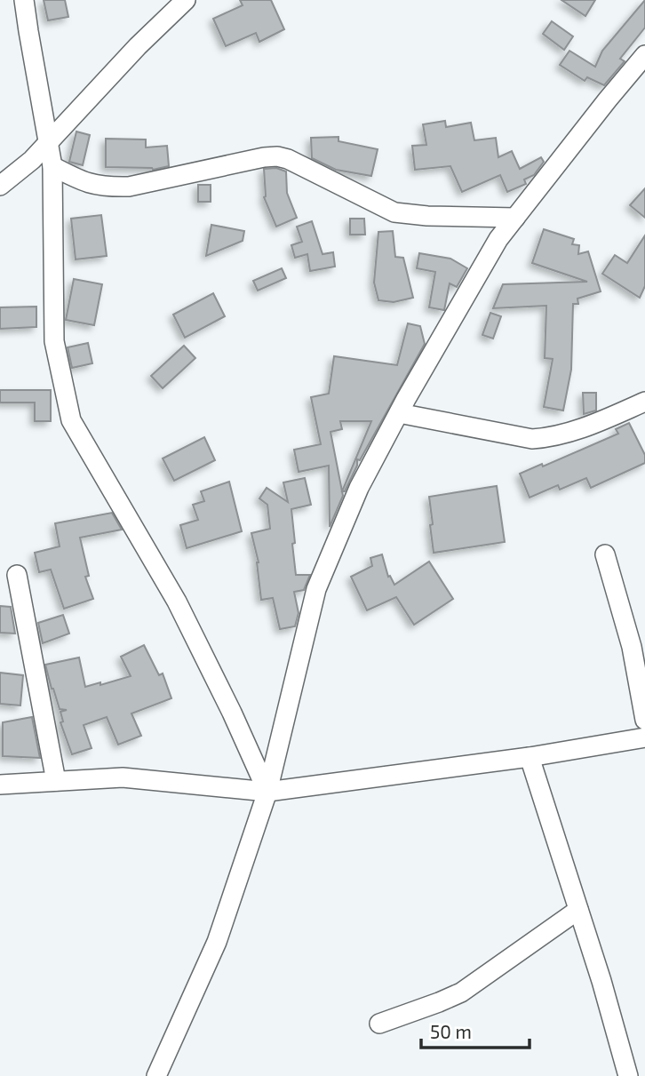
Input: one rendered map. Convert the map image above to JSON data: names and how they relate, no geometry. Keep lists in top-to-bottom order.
{
  "scale_bar": "50 m"
}
